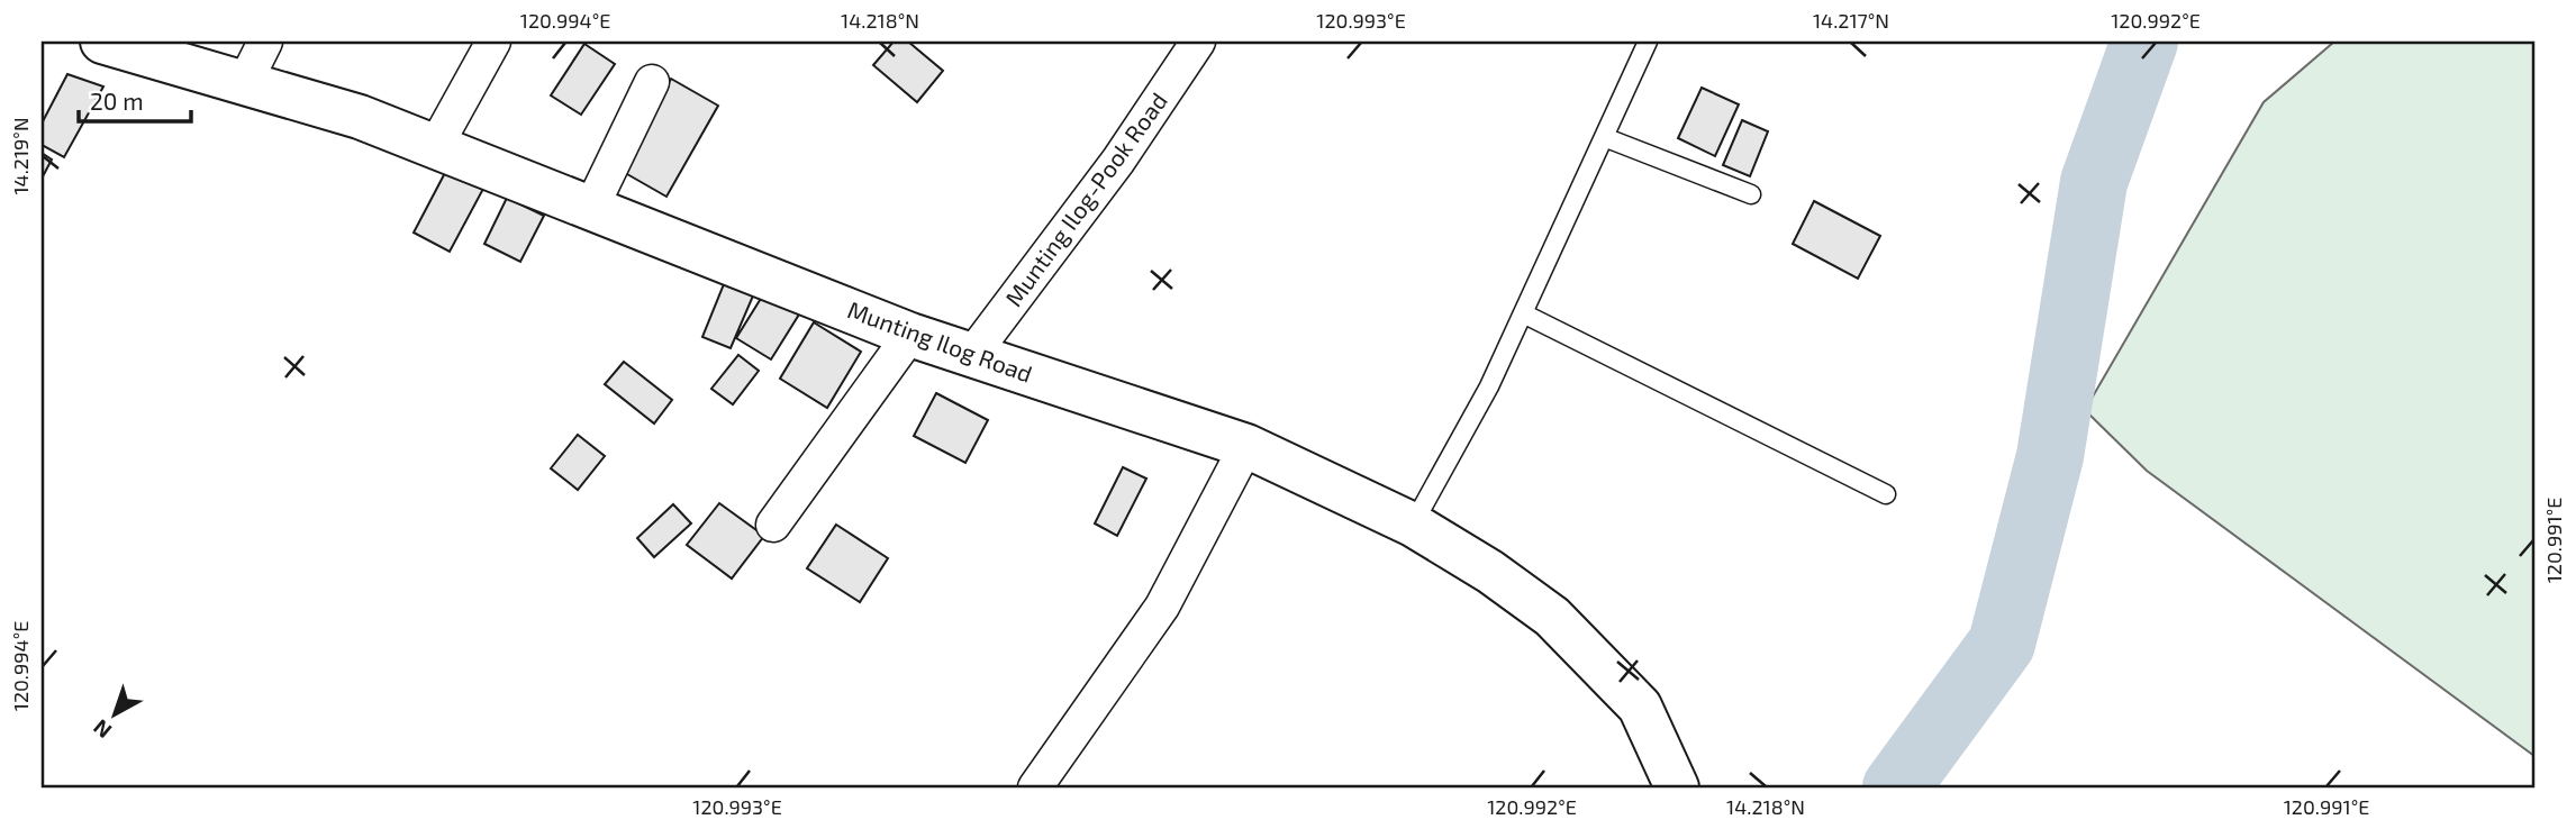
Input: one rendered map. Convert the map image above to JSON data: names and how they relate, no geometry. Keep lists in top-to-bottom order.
{
  "streets": {
    "street": ["Munting Ilog-Pook Road", "Munting Ilog Road"]
  },
  "crossings": [
    ["Munting Ilog-Pook Road", "Munting Ilog Road"]
  ],
  "scale_bar": "20 m",
  "north": "bottom left",
  "coordinates": [
    "120.994°E",
    "14.218°N",
    "120.993°E",
    "14.217°N",
    "120.992°E",
    "14.219°N",
    "120.991°E"
  ]
}
